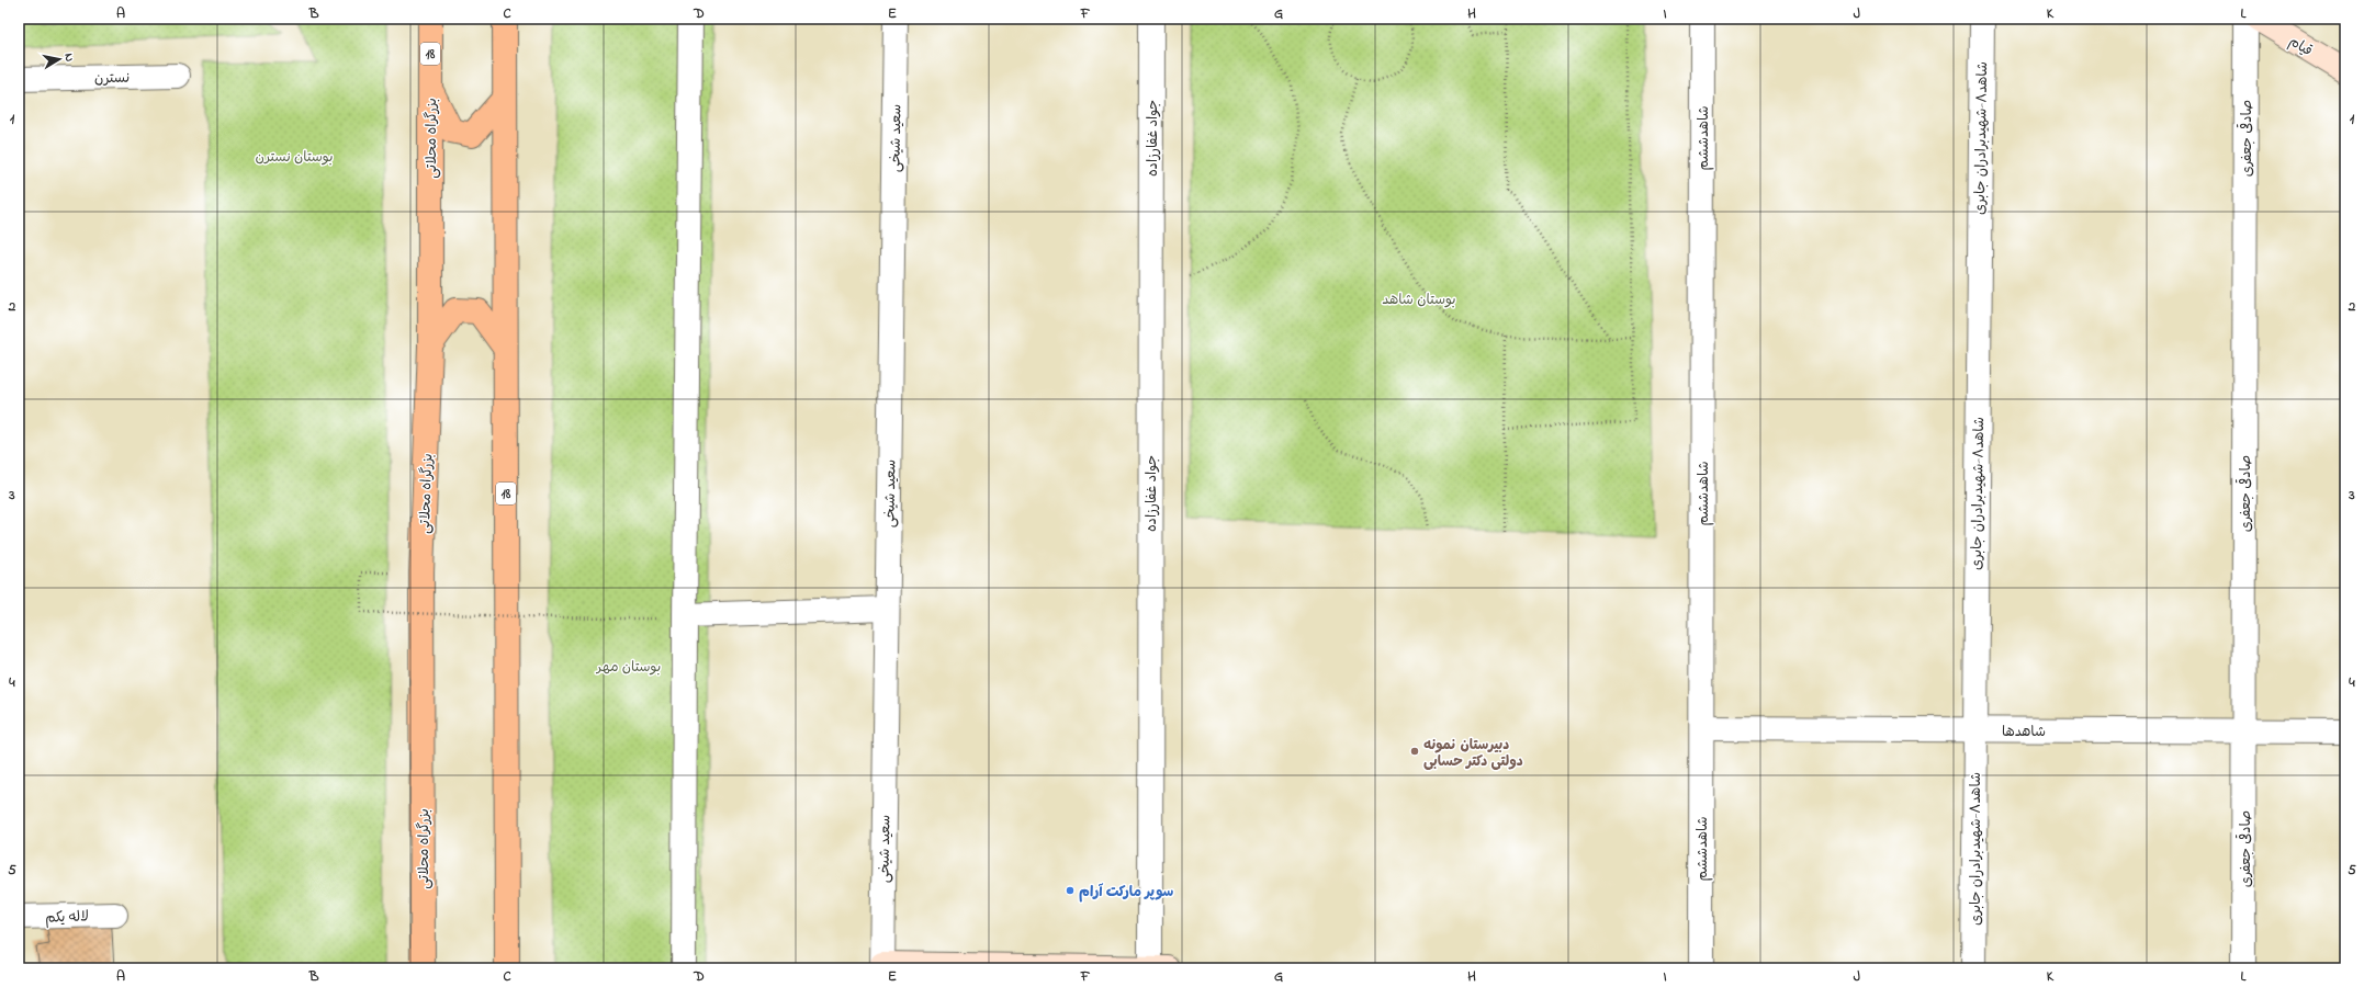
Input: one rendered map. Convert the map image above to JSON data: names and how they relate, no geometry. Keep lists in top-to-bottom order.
{
  "streets": {
    "highway": ["18", "بزرگراه محلاتی"],
    "street": [
      "قیام",
      "نسترن",
      "سعید شیخی",
      "جواد غفارزاده",
      "شاهدششم",
      "شاهد۸-شهیدبرادران جابری",
      "صادقی جعفری",
      "شاهدها",
      "لاله یکم"
    ]
  },
  "crossings": [
    ["شاهدششم", "شاهدها"],
    ["شاهد۸-شهیدبرادران جابری", "شاهدها"],
    ["صادقی جعفری", "شاهدها"]
  ],
  "parks": ["بوستان نسترن", "بوستان شاهد", "بوستان مهر"],
  "places": ["دبیرستان نمونه دولتی دکتر حسابی", "سوپر مارکت آرام"],
  "north": "right",
  "grid": {
    "columns": [
      "A",
      "B",
      "C",
      "D",
      "E",
      "F",
      "G",
      "H",
      "I",
      "J",
      "K",
      "L"
    ],
    "rows": [
      "1",
      "2",
      "3",
      "4",
      "5"
    ]
  }
}
